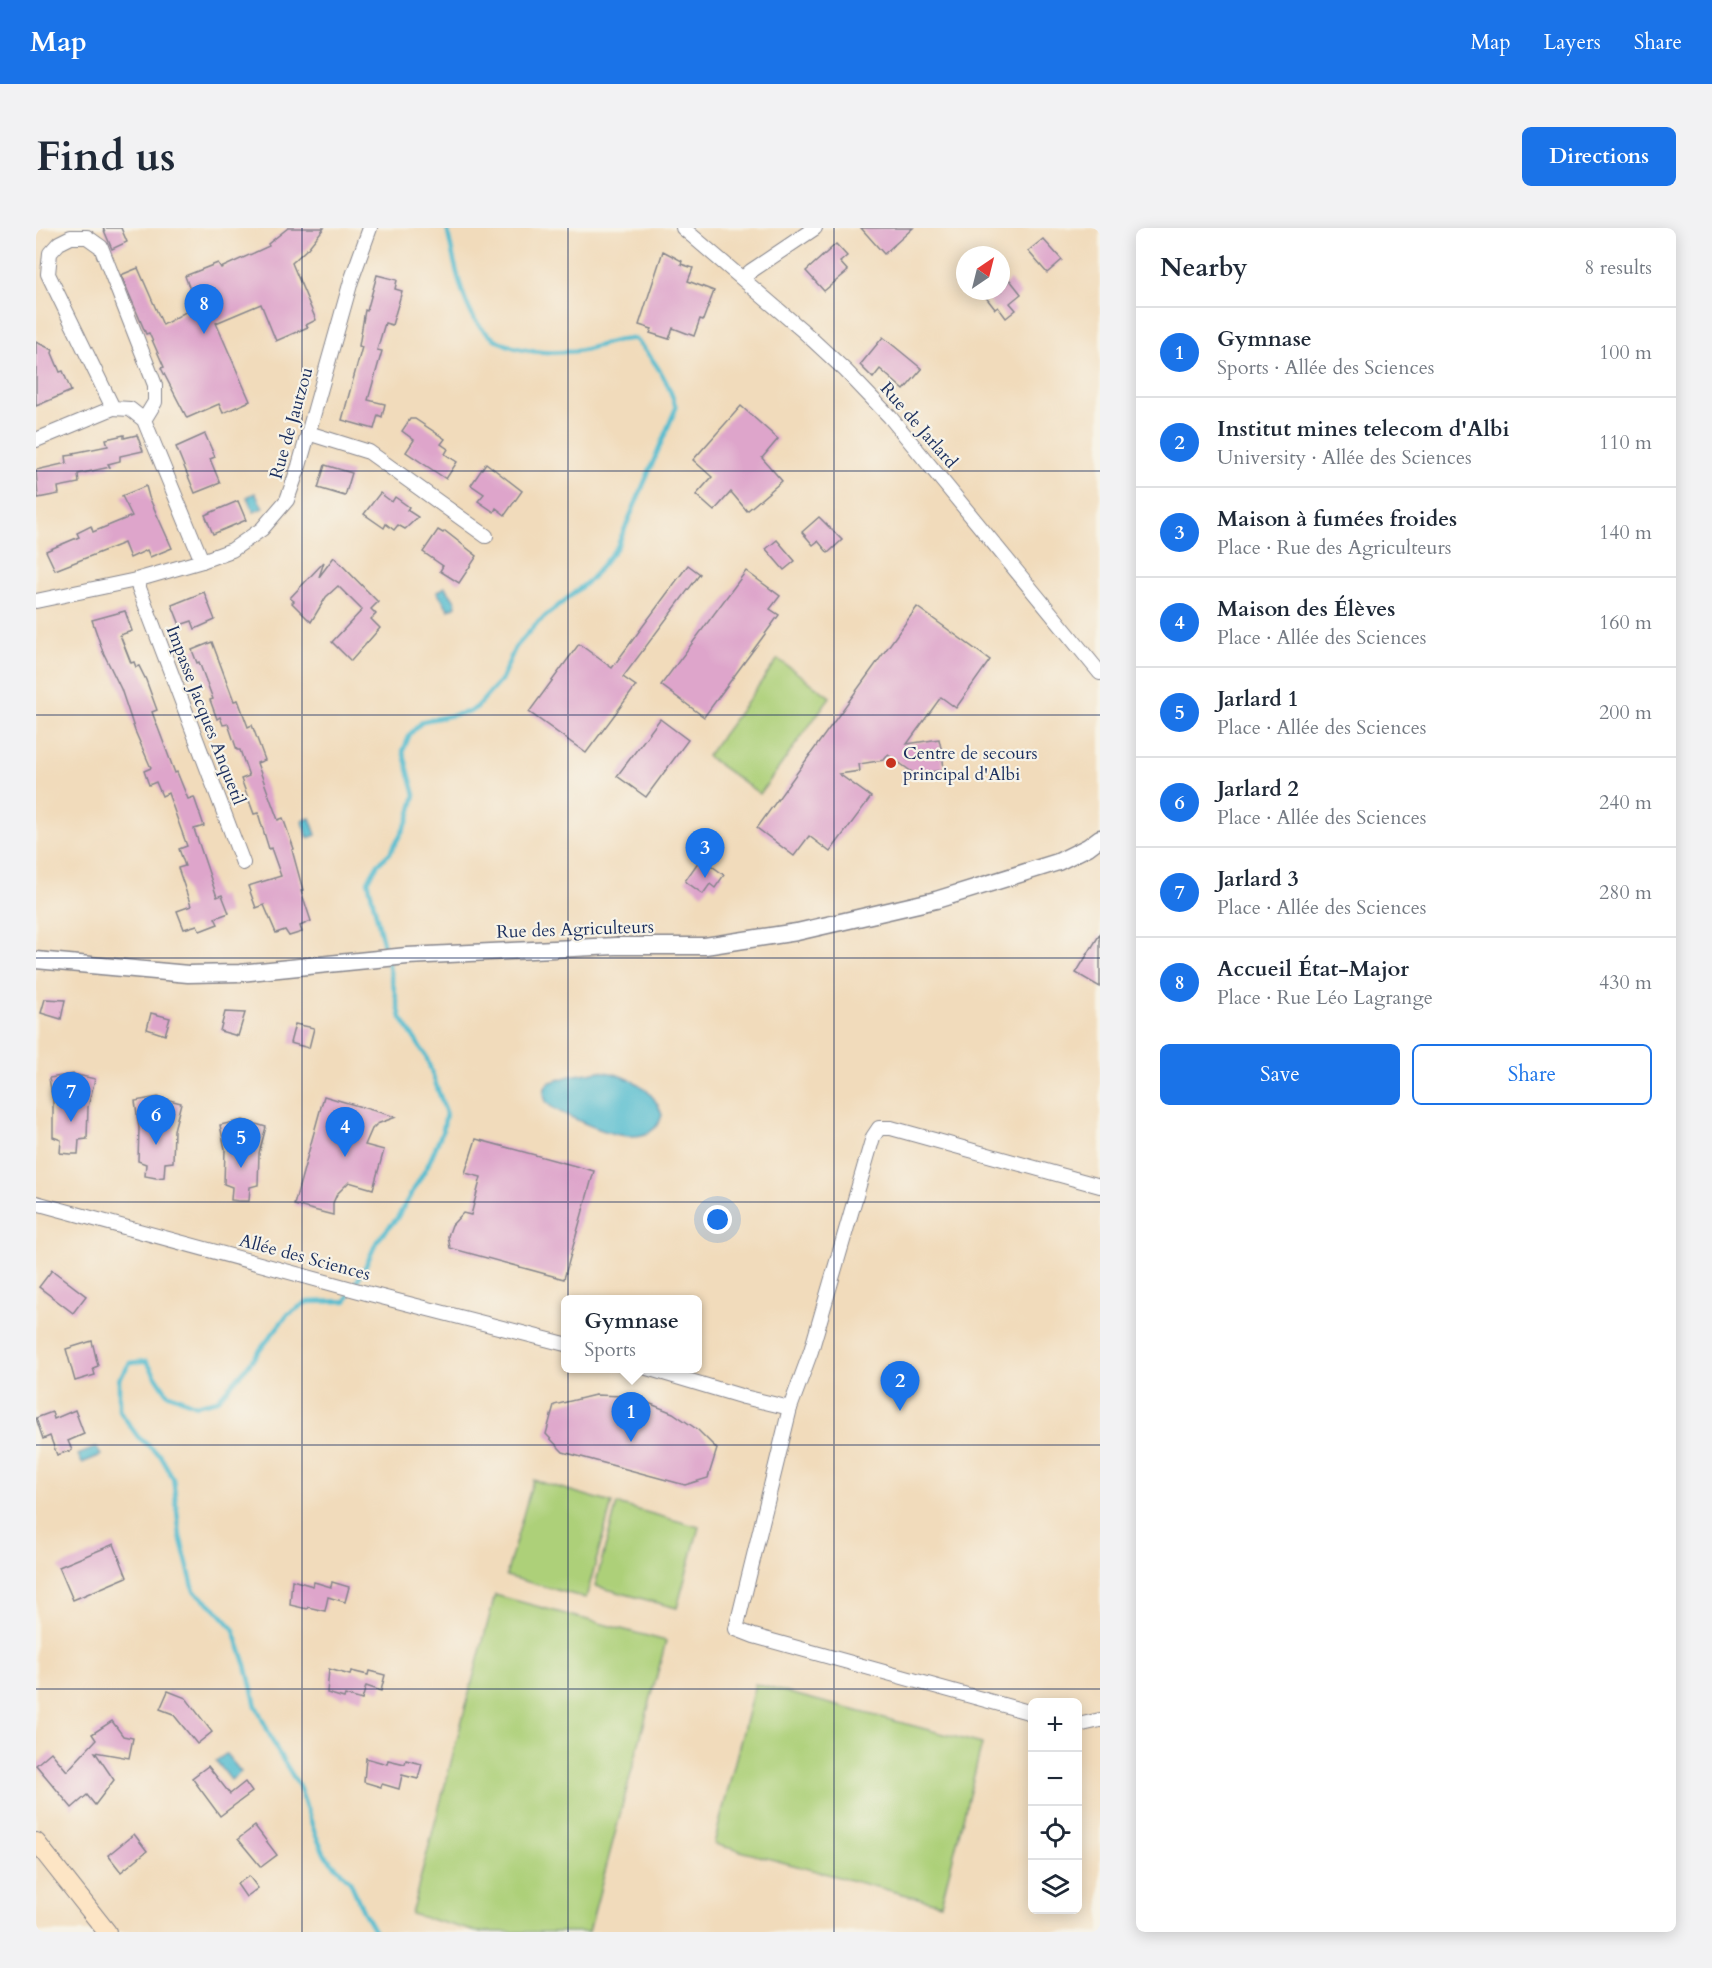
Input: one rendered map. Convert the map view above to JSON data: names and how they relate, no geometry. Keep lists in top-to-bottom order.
{
  "streets": {
    "street": [
      "Rue de Jautzou",
      "Rue de Jarlard",
      "Impasse Jacques Anquetil",
      "Rue des Agriculteurs",
      "Allée des Sciences"
    ]
  },
  "crossings": [
    ["Rue de Jautzou", "Impasse Jacques Anquetil"]
  ],
  "places": ["Centre de secours principal d'Albi"],
  "north": "top right",
  "page": {
    "header": "Map",
    "nav": ["Map", "Layers", "Share"],
    "buttons": [
      "Directions",
      ["Save", "Share"]
    ],
    "title": "Find us",
    "heading": ["Nearby", "8 results"],
    "pins": [
      "8",
      "3",
      "7",
      "6",
      "4",
      "5",
      "2",
      "1"
    ],
    "list": [
      {
        "mark": "1",
        "name": "Gymnase",
        "note": "Sports · Allée des Sciences",
        "value": "100 m"
      },
      {
        "mark": "2",
        "name": "Institut mines telecom d'Albi",
        "note": "University · Allée des Sciences",
        "value": "110 m"
      },
      {
        "mark": "3",
        "name": "Maison à fumées froides",
        "note": "Place · Rue des Agriculteurs",
        "value": "140 m"
      },
      {
        "mark": "4",
        "name": "Maison des Élèves",
        "note": "Place · Allée des Sciences",
        "value": "160 m"
      },
      {
        "mark": "5",
        "name": "Jarlard 1",
        "note": "Place · Allée des Sciences",
        "value": "200 m"
      },
      {
        "mark": "6",
        "name": "Jarlard 2",
        "note": "Place · Allée des Sciences",
        "value": "240 m"
      },
      {
        "mark": "7",
        "name": "Jarlard 3",
        "note": "Place · Allée des Sciences",
        "value": "280 m"
      },
      {
        "mark": "8",
        "name": "Accueil État-Major",
        "note": "Place · Rue Léo Lagrange",
        "value": "430 m"
      }
    ],
    "popup": ["Gymnase", "Sports"],
    "map_buttons": ["+", "−"]
  }
}
